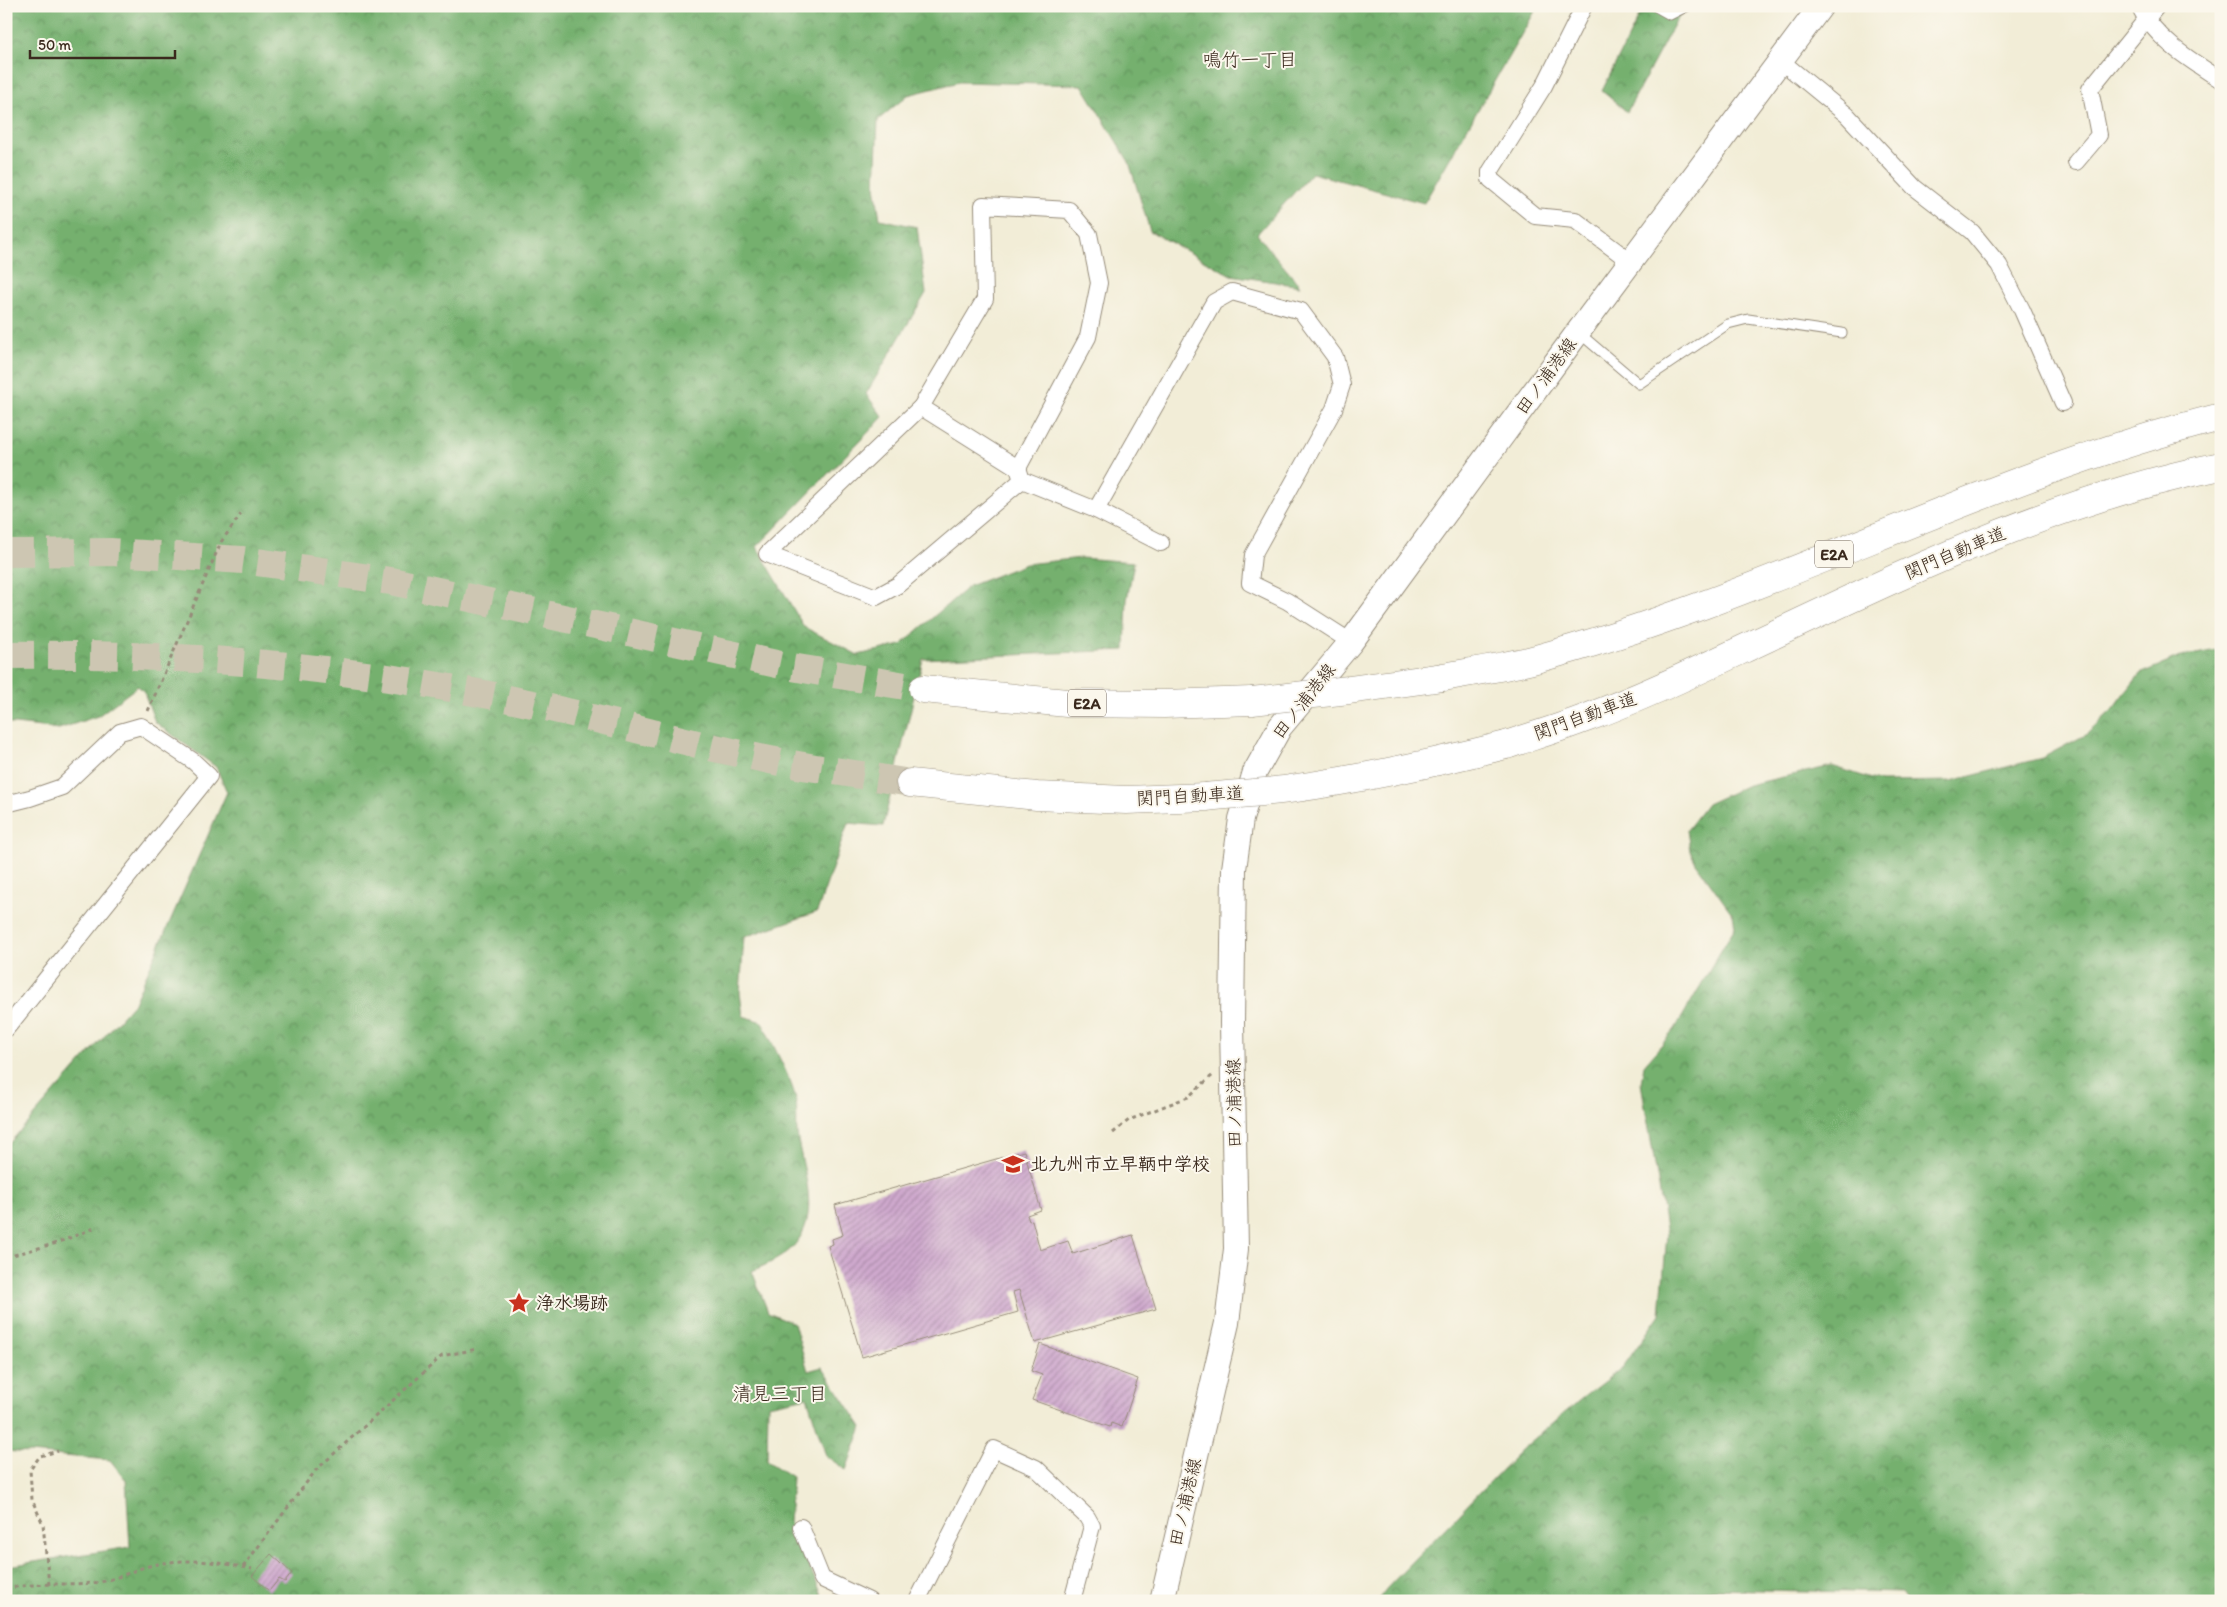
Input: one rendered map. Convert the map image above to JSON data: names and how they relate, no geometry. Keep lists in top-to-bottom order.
{
  "streets": {
    "highway": ["関門自動車道", "E2A"],
    "main road": ["田ノ浦港線"]
  },
  "districts": ["鳴竹一丁目", "清見三丁目"],
  "places": {
    "school or university": ["北九州市立早鞆中学校"],
    "place": ["浄水場跡"]
  },
  "scale_bar": "50 m"
}
